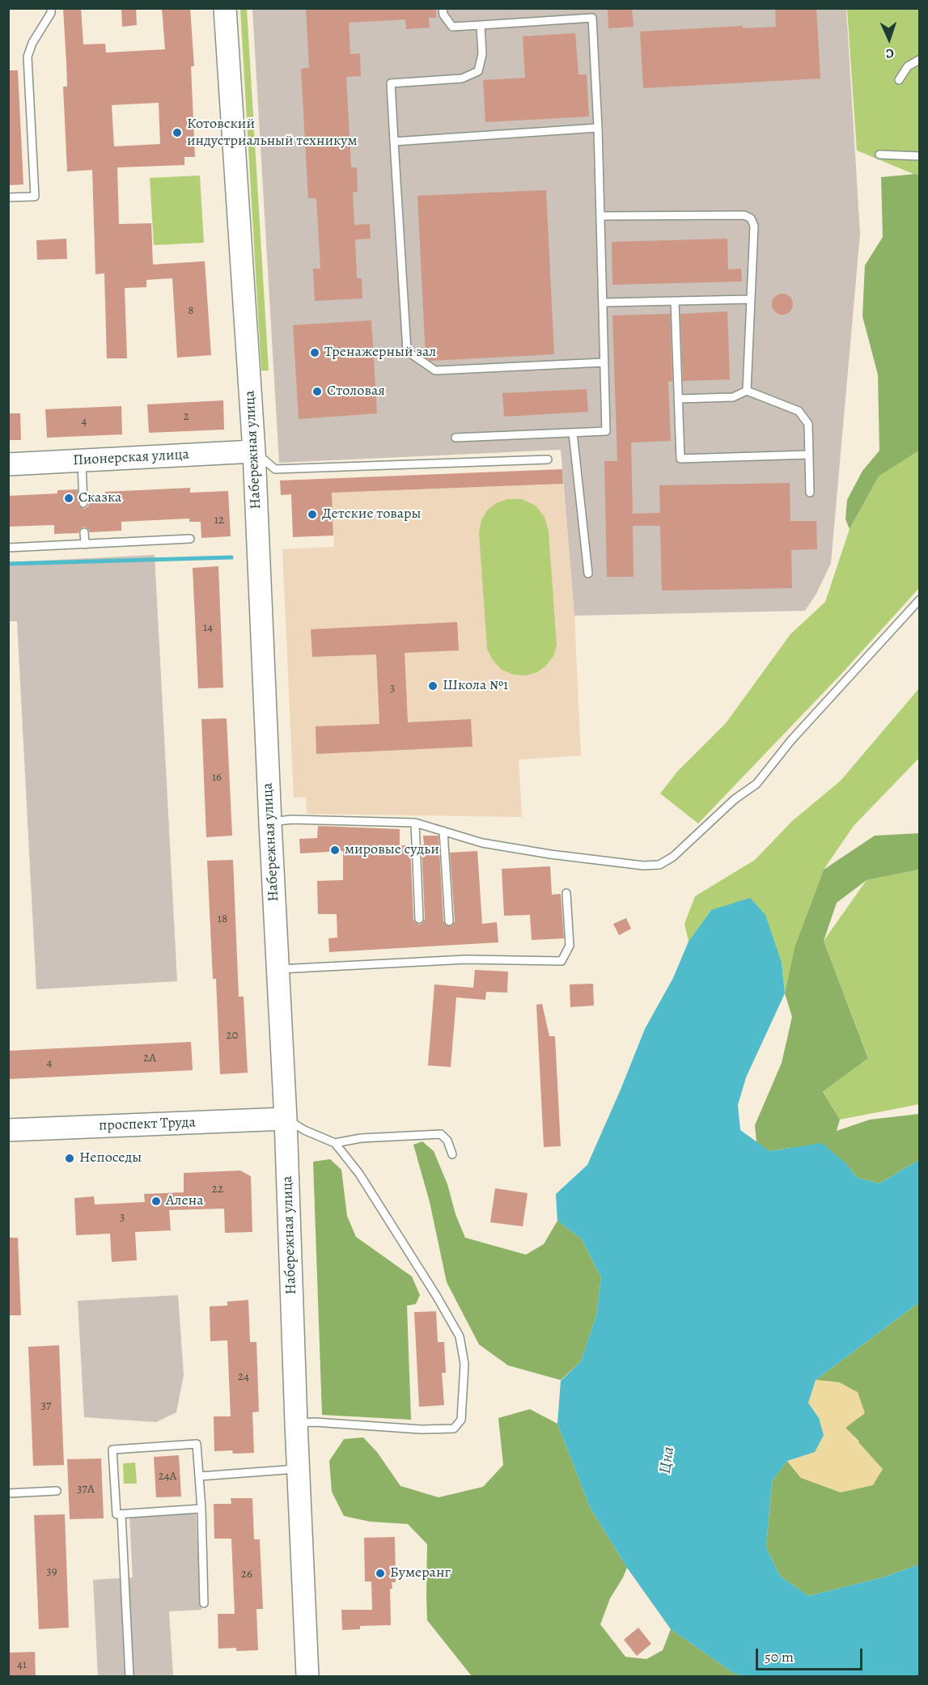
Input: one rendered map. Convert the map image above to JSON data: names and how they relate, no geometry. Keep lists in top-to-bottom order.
{
  "streets": {
    "street": ["Набережная улица", "Пионерская улица", "проспект Труда"]
  },
  "crossings": [
    ["Набережная улица", "Пионерская улица"],
    ["Набережная улица", "проспект Труда"]
  ],
  "water": ["Цна"],
  "places": [
    "Котовский индустриальный техникум",
    "Тренажерный зал",
    "Столовая",
    "Сказка",
    "Детские товары",
    "Школа №1",
    "мировые судьи",
    "Непоседы",
    "Алена",
    "Бумеранг"
  ],
  "house_numbers": [
    "8",
    "2",
    "4",
    "12",
    "14",
    "3",
    "16",
    "18",
    "20",
    "2А",
    "4",
    "22",
    "3",
    "24",
    "37",
    "24А",
    "37А",
    "39",
    "26",
    "41"
  ],
  "scale_bar": "50 m",
  "north": "bottom"
}
